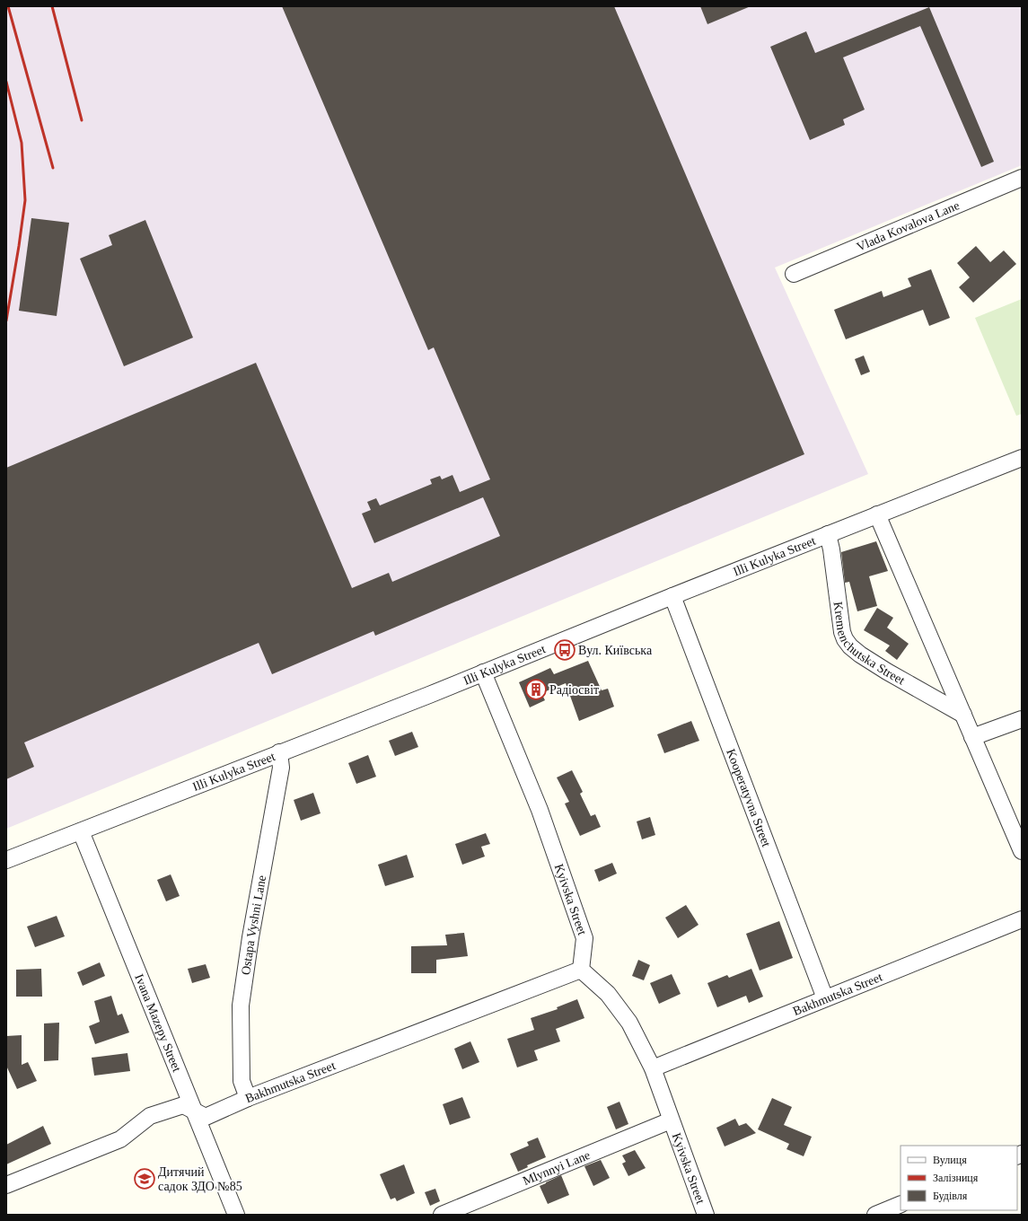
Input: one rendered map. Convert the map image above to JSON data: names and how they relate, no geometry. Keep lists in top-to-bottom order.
{
  "streets": {
    "street": [
      "Vlada Kovalova Lane",
      "Illi Kulyka Street",
      "Kremenchutska Street",
      "Kooperatyvna Street",
      "Kyivska Street",
      "Ostapa Vyshni Lane",
      "Bakhmutska Street",
      "Ivana Mazepy Street",
      "Mlynnyi Lane"
    ]
  },
  "crossings": [
    ["Illi Kulyka Street", "Kremenchutska Street"],
    ["Illi Kulyka Street", "Kooperatyvna Street"],
    ["Illi Kulyka Street", "Kyivska Street"],
    ["Illi Kulyka Street", "Ostapa Vyshni Lane"],
    ["Illi Kulyka Street", "Ivana Mazepy Street"],
    ["Kooperatyvna Street", "Bakhmutska Street"],
    ["Kyivska Street", "Bakhmutska Street"],
    ["Kyivska Street", "Mlynnyi Lane"],
    ["Ostapa Vyshni Lane", "Bakhmutska Street"],
    ["Bakhmutska Street", "Ivana Mazepy Street"]
  ],
  "places": {
    "bus stop": ["Вул. Київська"],
    "building": ["Радіосвіт"],
    "school or university": ["Дитячий садок ЗДО №85"]
  },
  "legend": ["Вулиця", "Залізниця", "Будівля"]
}
